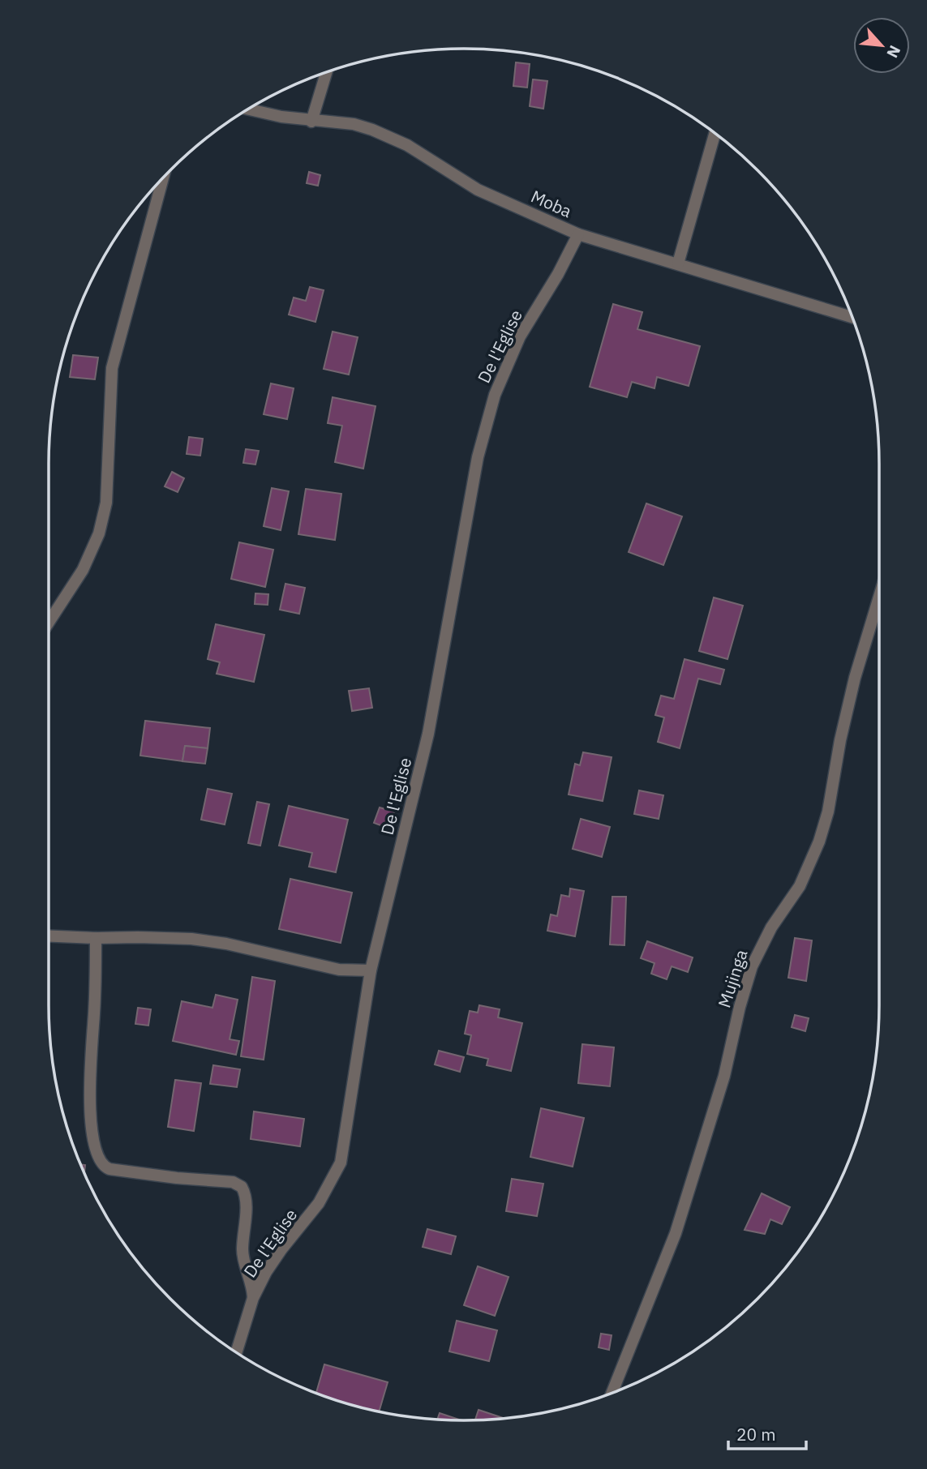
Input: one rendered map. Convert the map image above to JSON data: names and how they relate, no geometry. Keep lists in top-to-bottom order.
{
  "streets": {
    "street": ["Moba", "De l'Eglise", "Mujinga"]
  },
  "crossings": [
    ["Moba", "De l'Eglise"]
  ],
  "scale_bar": "20 m",
  "north": "bottom right"
}
